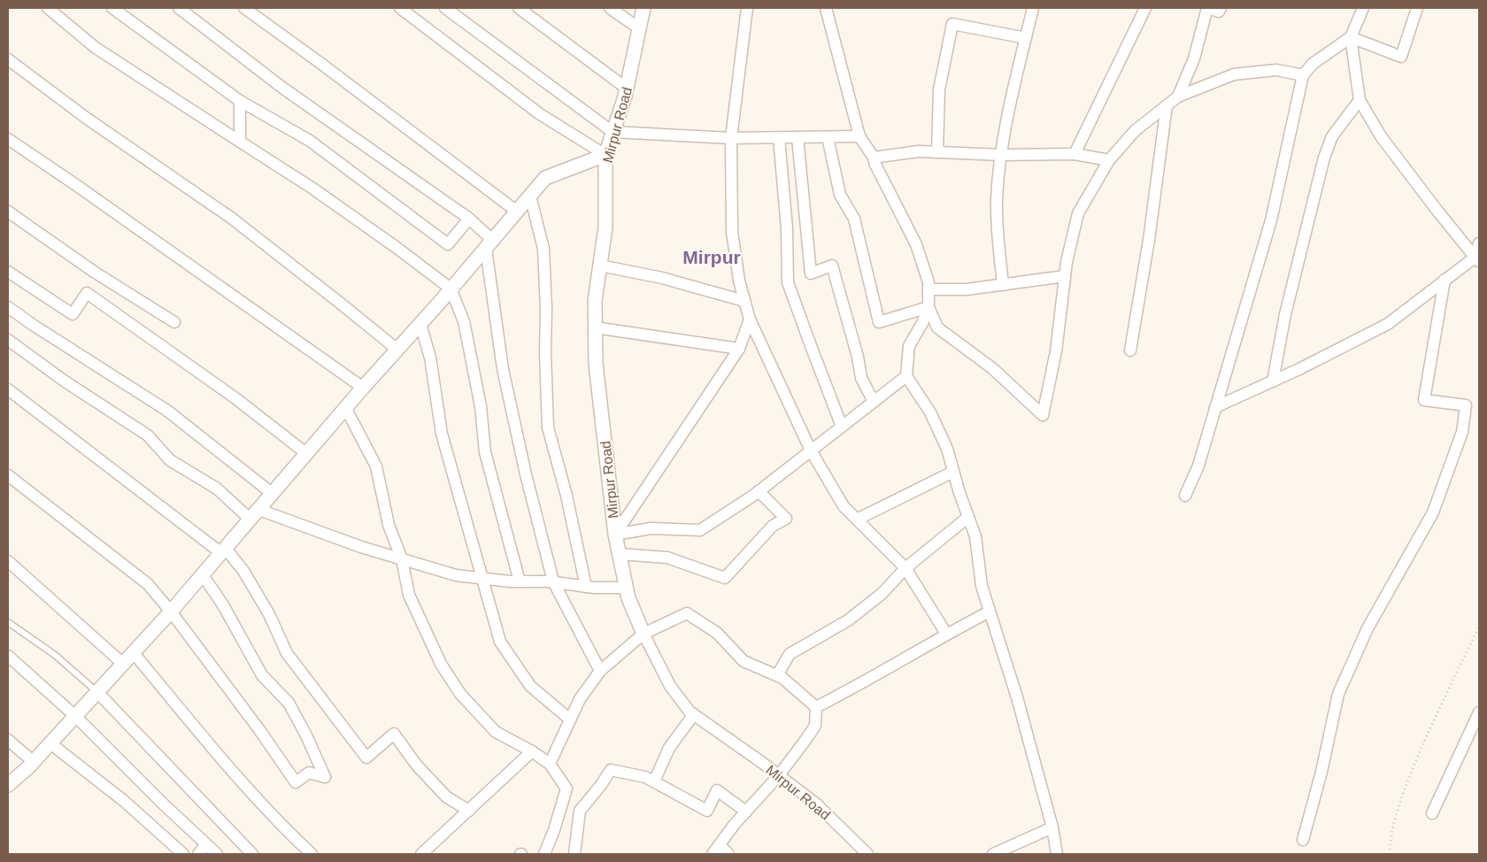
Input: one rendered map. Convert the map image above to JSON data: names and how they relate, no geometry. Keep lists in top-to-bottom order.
{
  "streets": {
    "street": ["Mirpur Road"]
  },
  "districts": ["Mirpur"]
}
